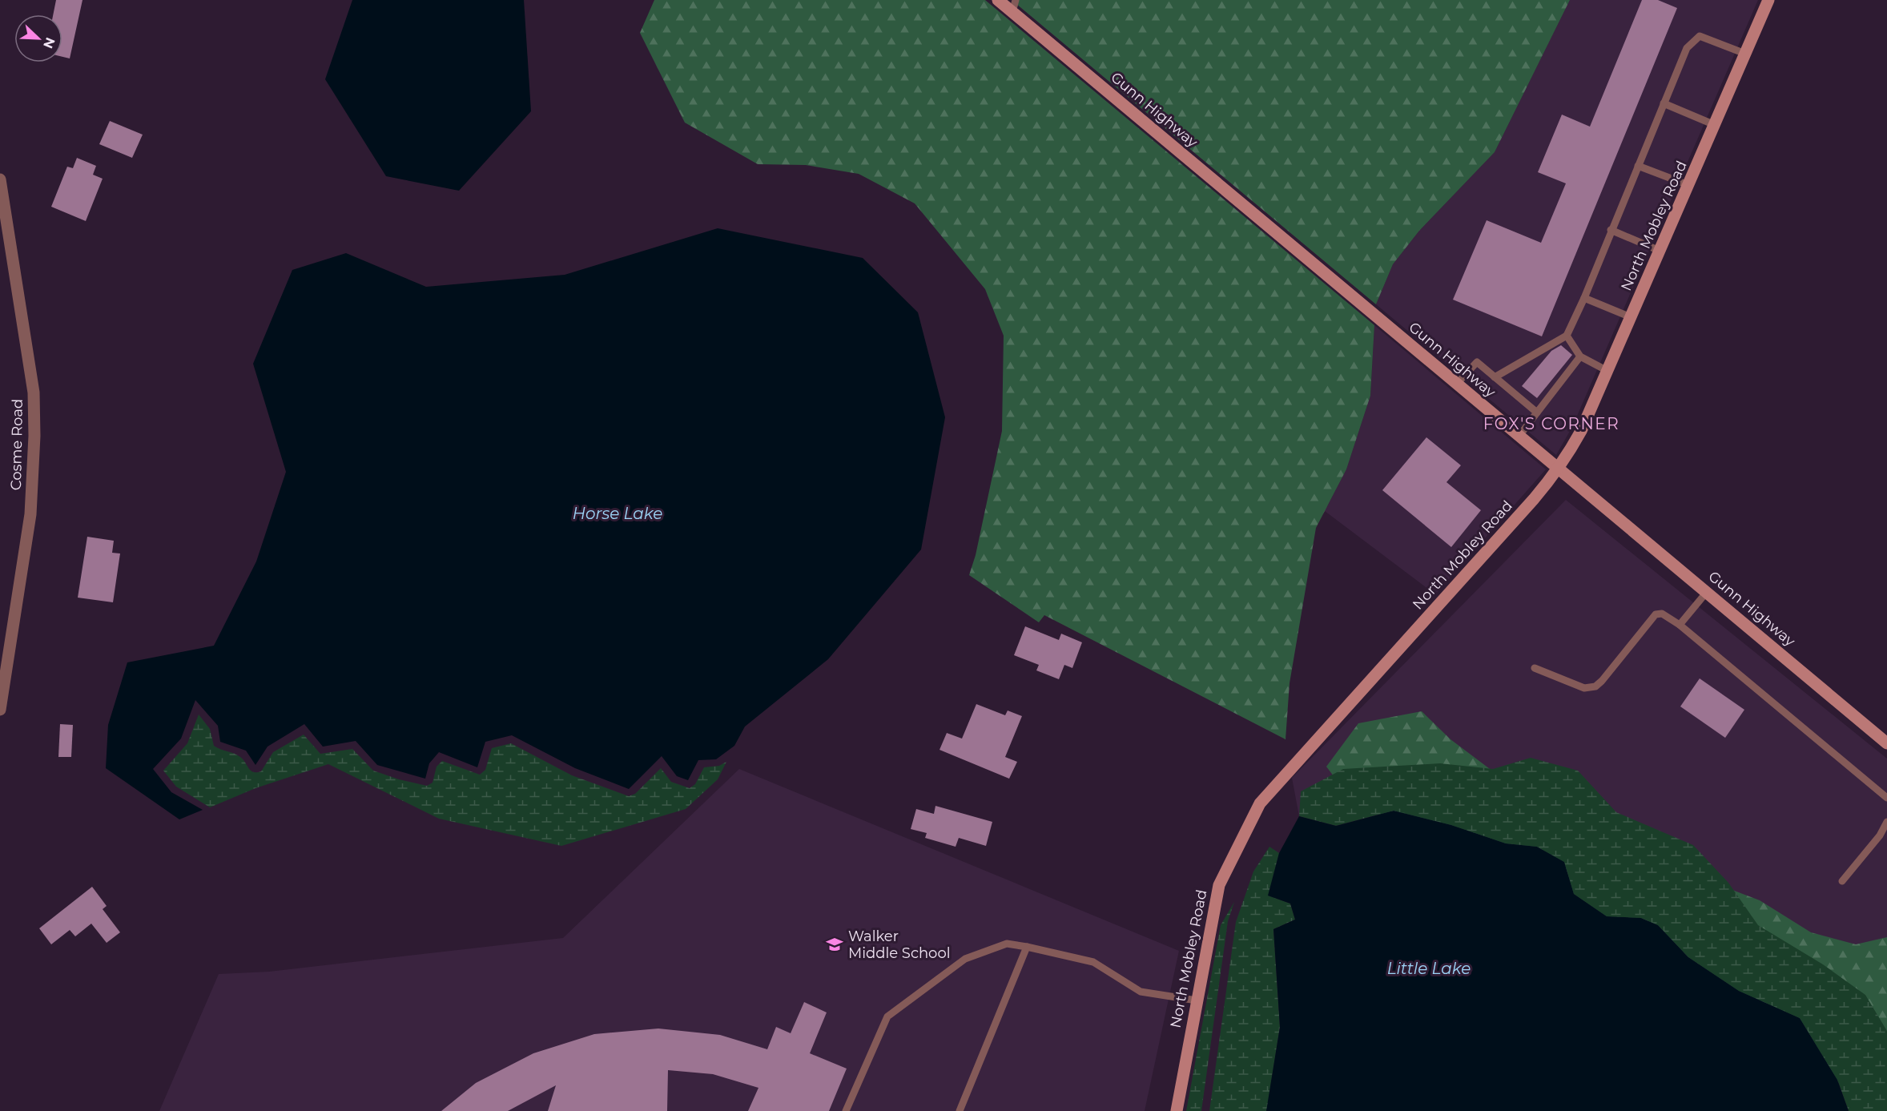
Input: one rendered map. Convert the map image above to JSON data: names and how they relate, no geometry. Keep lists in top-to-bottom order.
{
  "streets": {
    "street": ["Gunn Highway", "North Mobley Road", "Cosme Road"]
  },
  "crossings": [
    ["Gunn Highway", "North Mobley Road"]
  ],
  "districts": ["FOX'S CORNER"],
  "water": ["Horse Lake", "Little Lake"],
  "places": {
    "school or university": ["Walker Middle School"]
  },
  "north": "bottom right"
}
